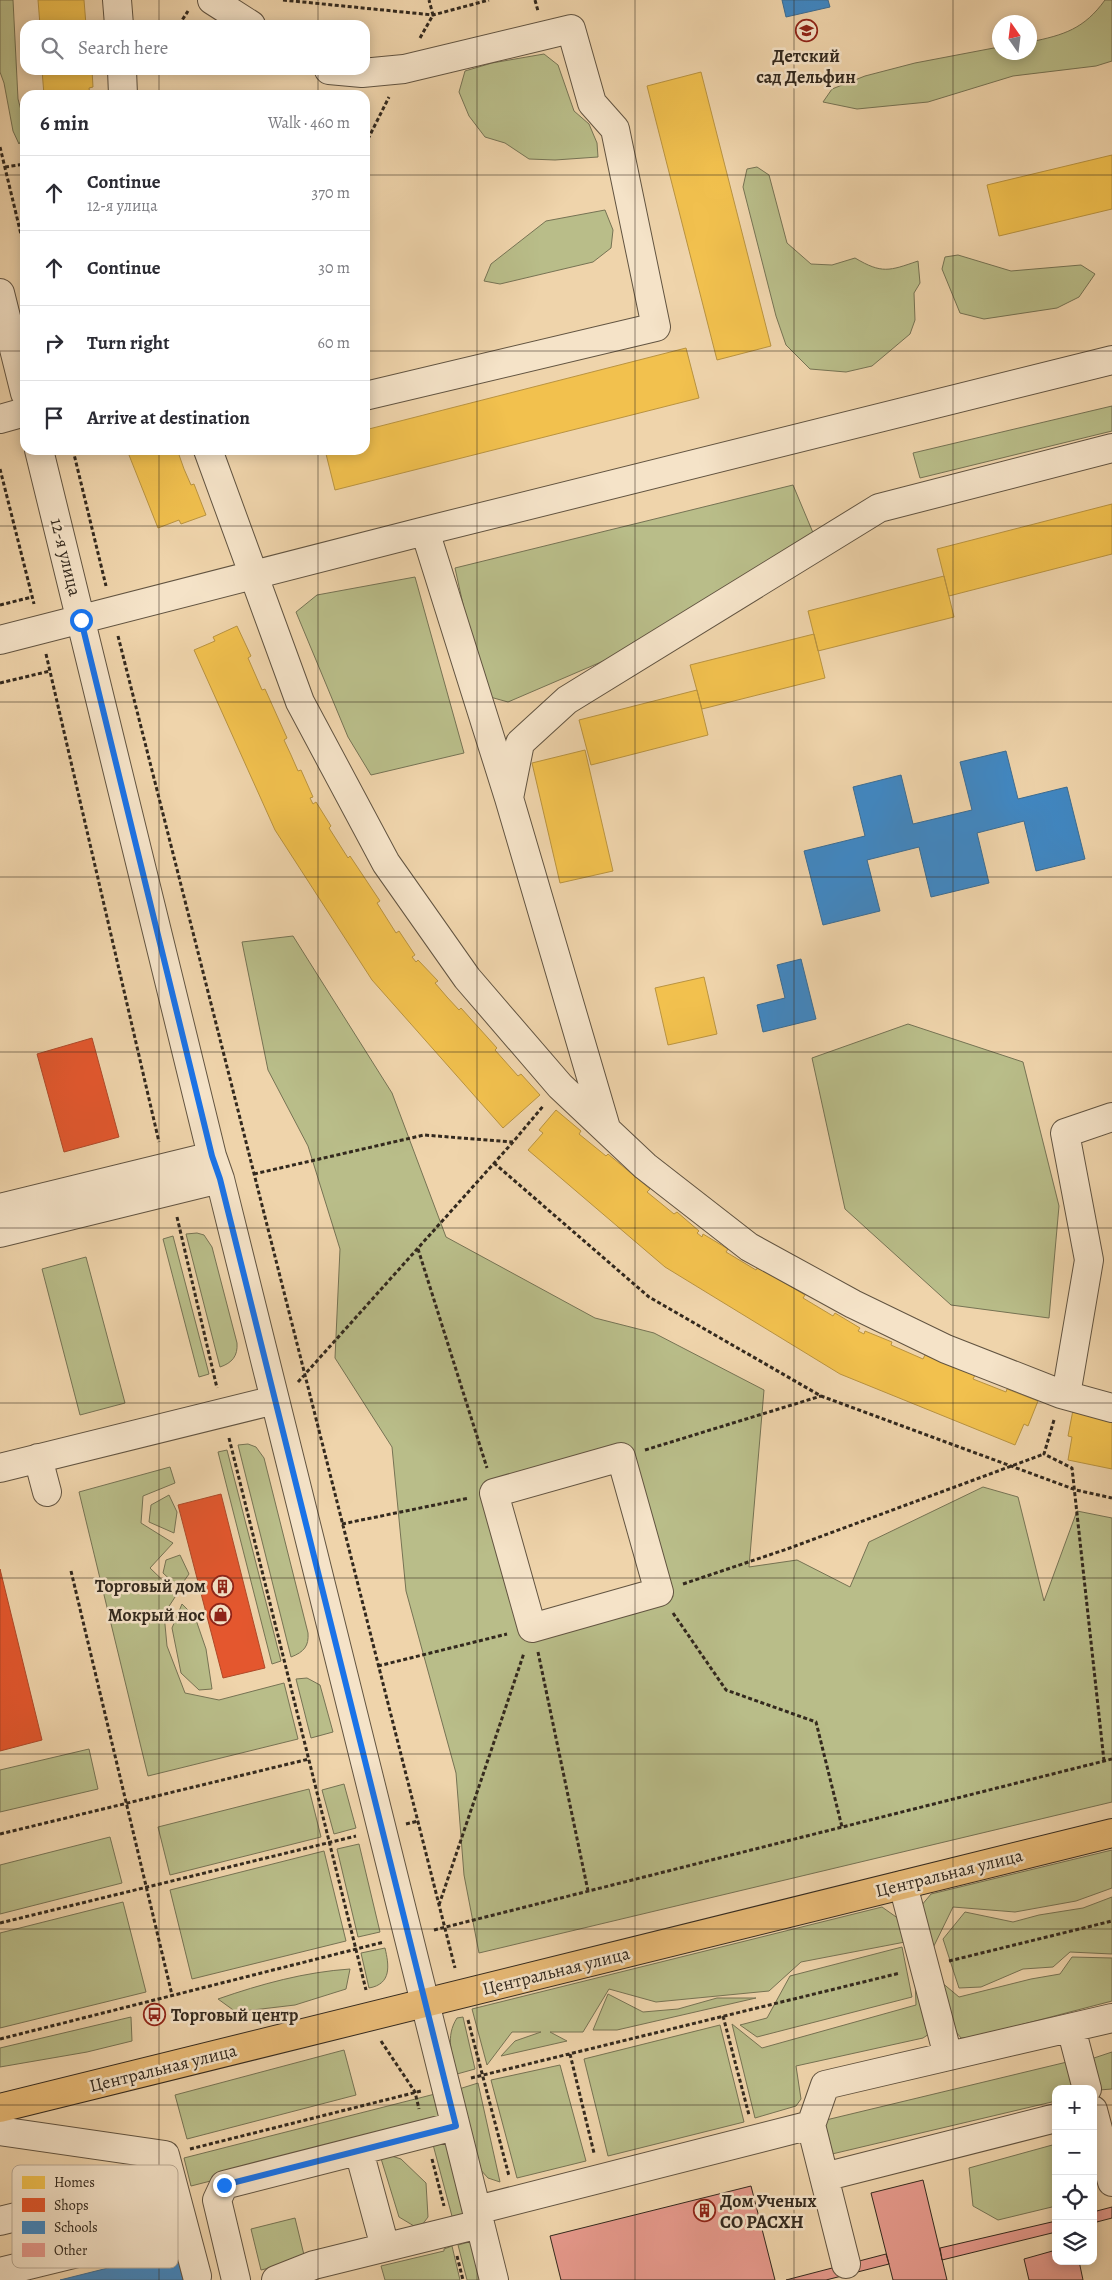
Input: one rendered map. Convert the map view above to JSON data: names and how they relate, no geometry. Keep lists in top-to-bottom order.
{
  "streets": {
    "main road": ["Центральная улица"],
    "street": ["12-я улица"]
  },
  "crossings": [
    ["12-я улица", "Центральная улица"]
  ],
  "places": {
    "school or university": ["Детский сад Дельфин"],
    "building": ["Торговый дом", "Дом Ученых СО РАСХН"],
    "shop": ["Мокрый нос"],
    "bus stop": ["Торговый центр"]
  },
  "legend": [
    "Homes",
    "Shops",
    "Schools",
    "Other"
  ],
  "north": "top",
  "page": {
    "search": "Search here",
    "heading": ["6 min", "Walk · 460 m"],
    "list": [
      ["Continue", "12-я улица", "370 m"],
      ["Continue", "30 m"],
      ["Turn right", "60 m"],
      "Arrive at destination"
    ],
    "map_buttons": ["+", "−"]
  }
}
